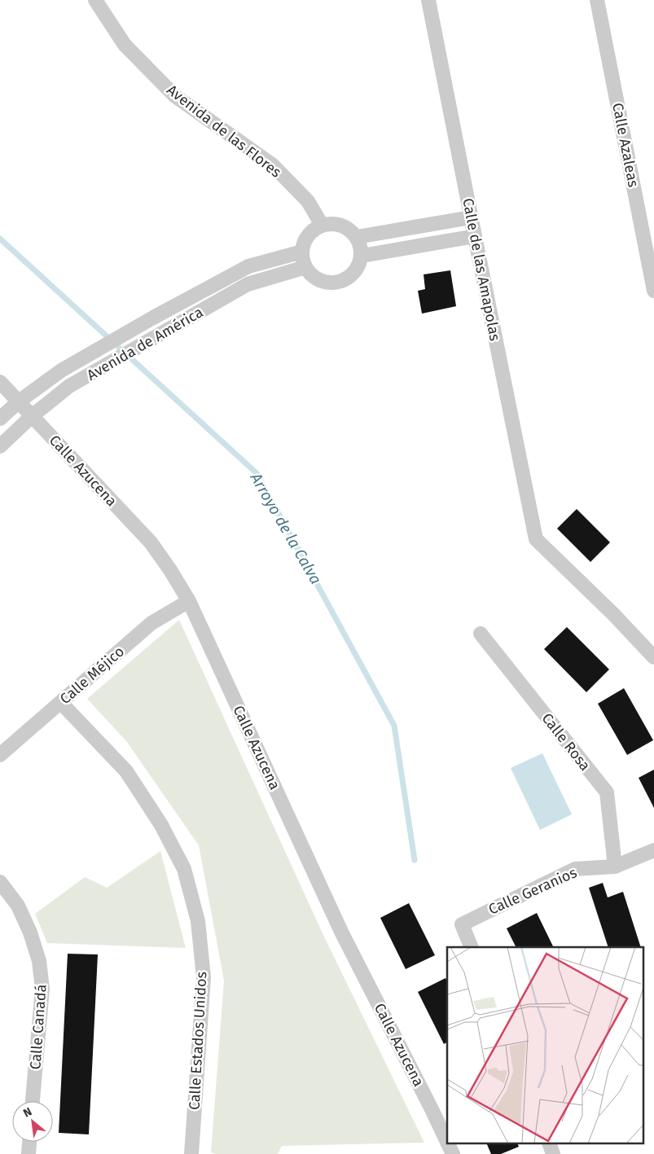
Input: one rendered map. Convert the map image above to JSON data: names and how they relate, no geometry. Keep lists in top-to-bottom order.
{
  "streets": {
    "street": [
      "Avenida de las Flores",
      "Calle Azaleas",
      "Calle de las Amapolas",
      "Avenida de América",
      "Calle Azucena",
      "Calle Méjico",
      "Calle Rosa",
      "Calle Geranios",
      "Calle Canadá",
      "Calle Estados Unidos"
    ]
  },
  "crossings": [
    ["Avenida de las Flores", "Avenida de América"],
    ["Avenida de América", "Calle Azucena"],
    ["Calle Azucena", "Calle Méjico"],
    ["Calle Méjico", "Calle Estados Unidos"],
    ["Calle Rosa", "Calle Geranios"]
  ],
  "water": ["Arroyo de la Calva"],
  "north": "top left"
}
